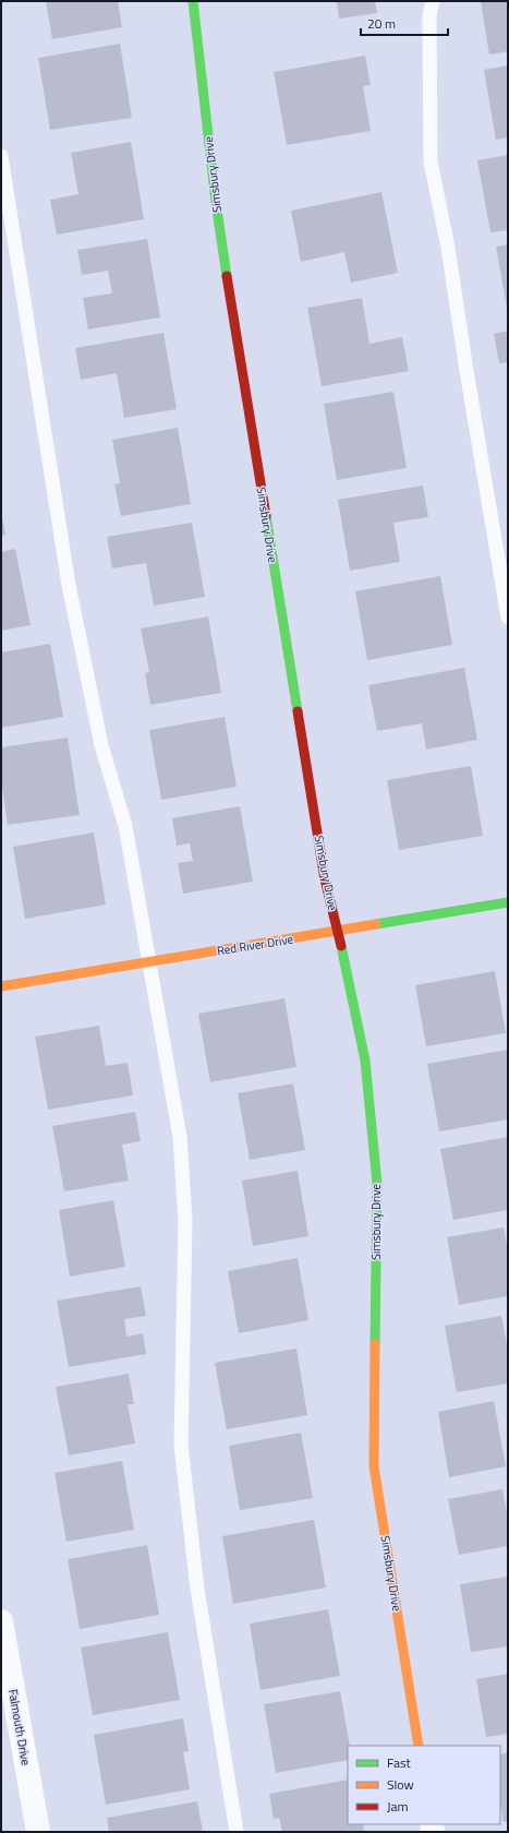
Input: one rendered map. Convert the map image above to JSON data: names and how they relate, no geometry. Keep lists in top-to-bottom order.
{
  "streets": {
    "street": ["Simsbury Drive", "Red River Drive", "Falmouth Drive"]
  },
  "crossings": [
    ["Simsbury Drive", "Red River Drive"]
  ],
  "legend": ["Fast", "Slow", "Jam"],
  "scale_bar": "20 m"
}
